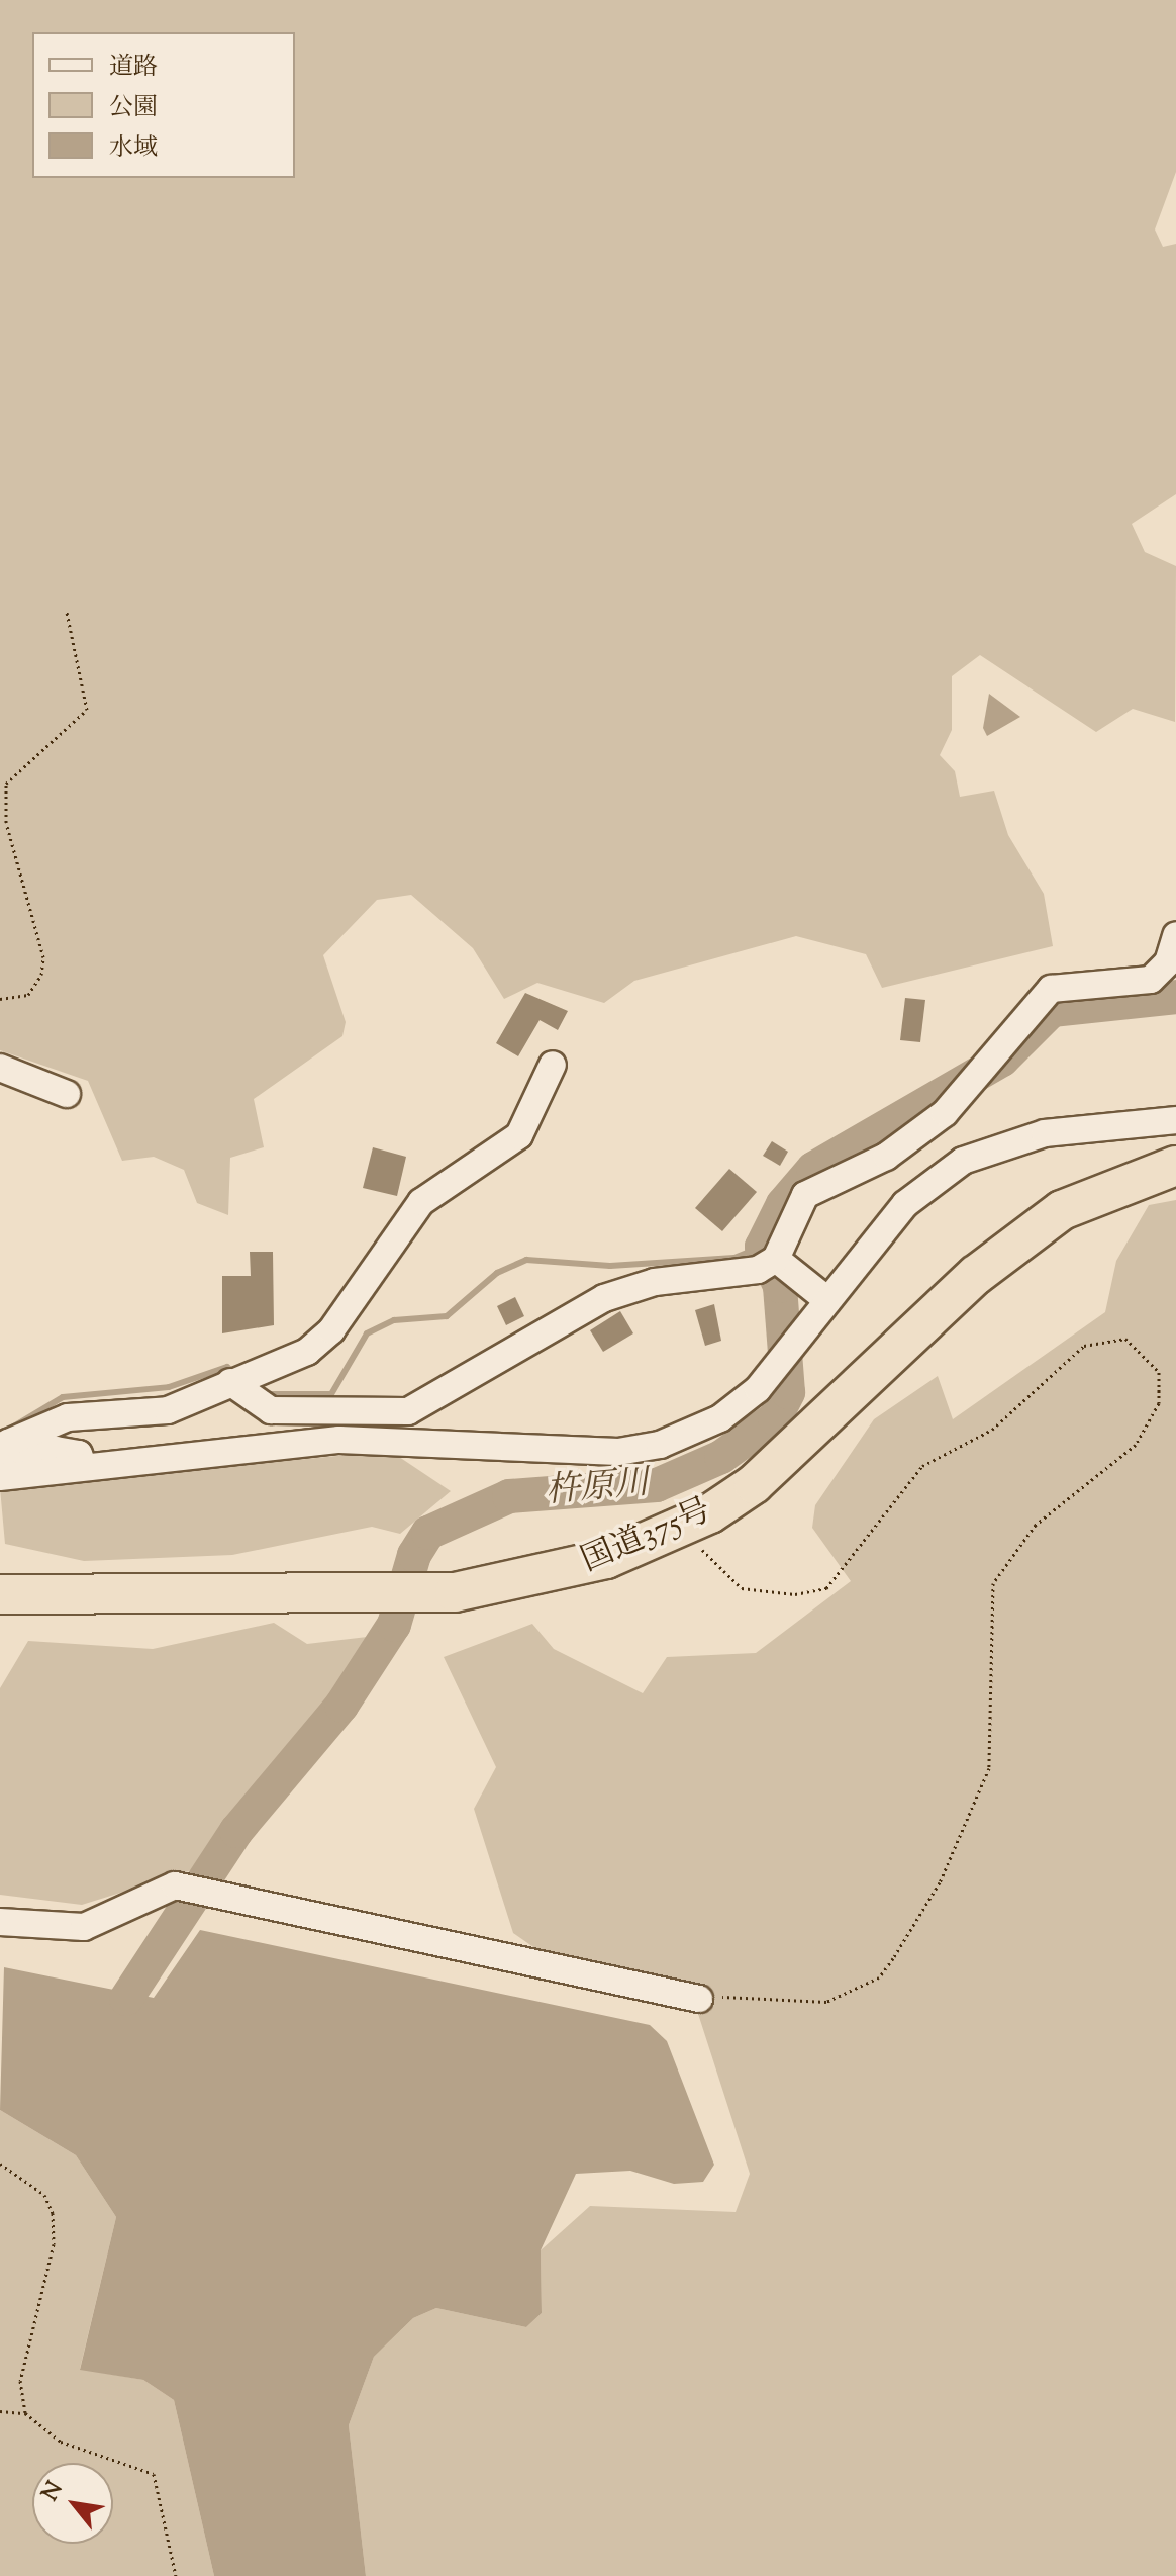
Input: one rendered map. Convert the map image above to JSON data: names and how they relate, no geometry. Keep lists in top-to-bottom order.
{
  "streets": {
    "highway": ["国道375号"]
  },
  "water": ["杵原川"],
  "legend": ["道路", "公園", "水域"],
  "north": "top left"
}
